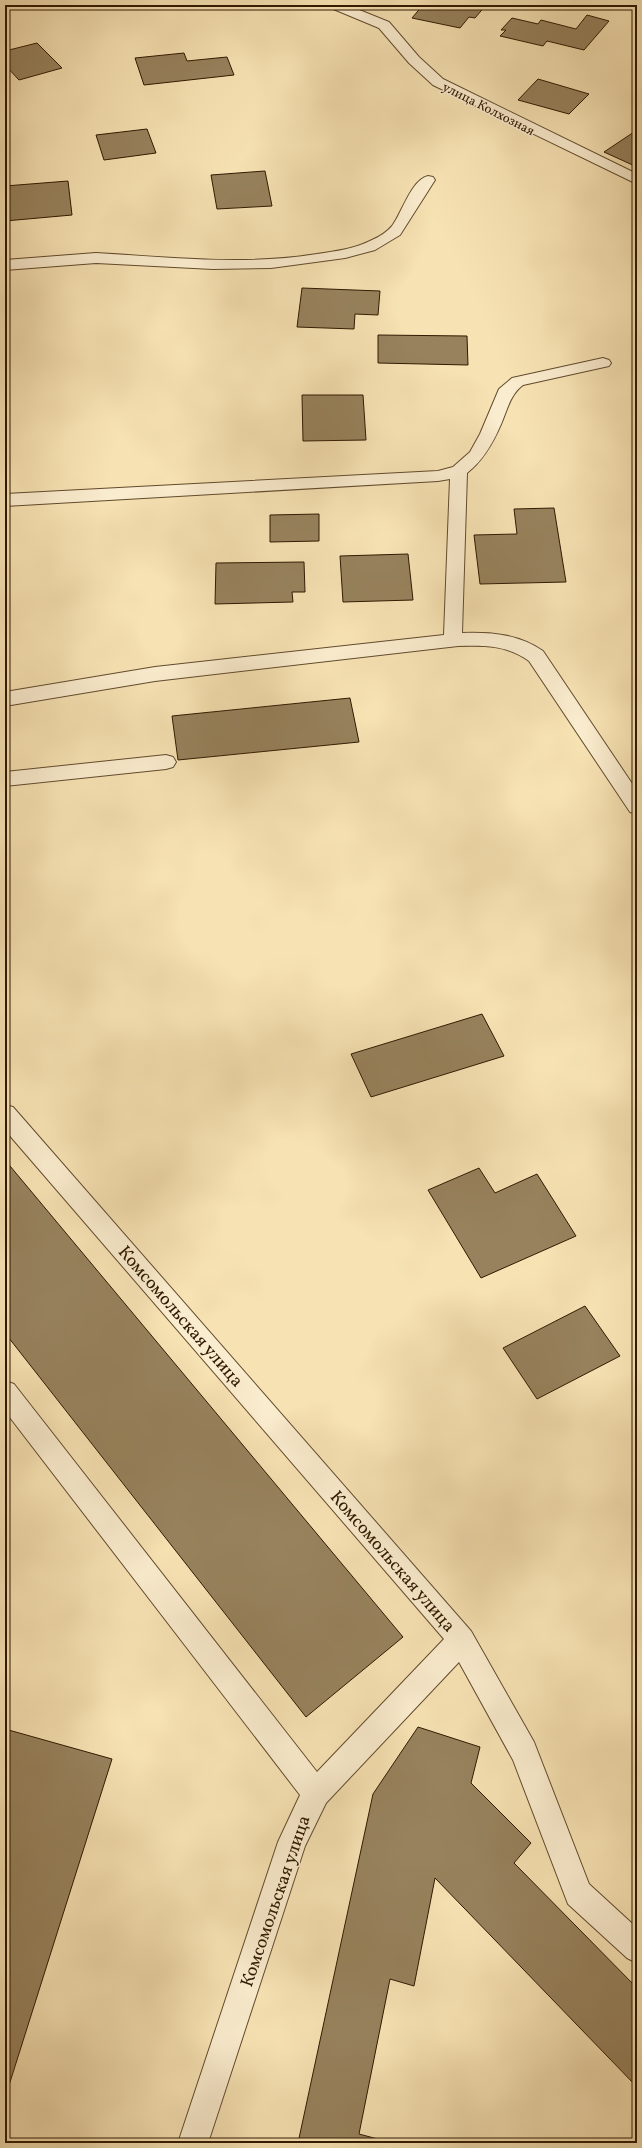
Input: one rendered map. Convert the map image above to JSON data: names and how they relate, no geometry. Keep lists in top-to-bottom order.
{
  "streets": {
    "street": ["улица Колхозная", "Комсомольская улица"]
  }
}
